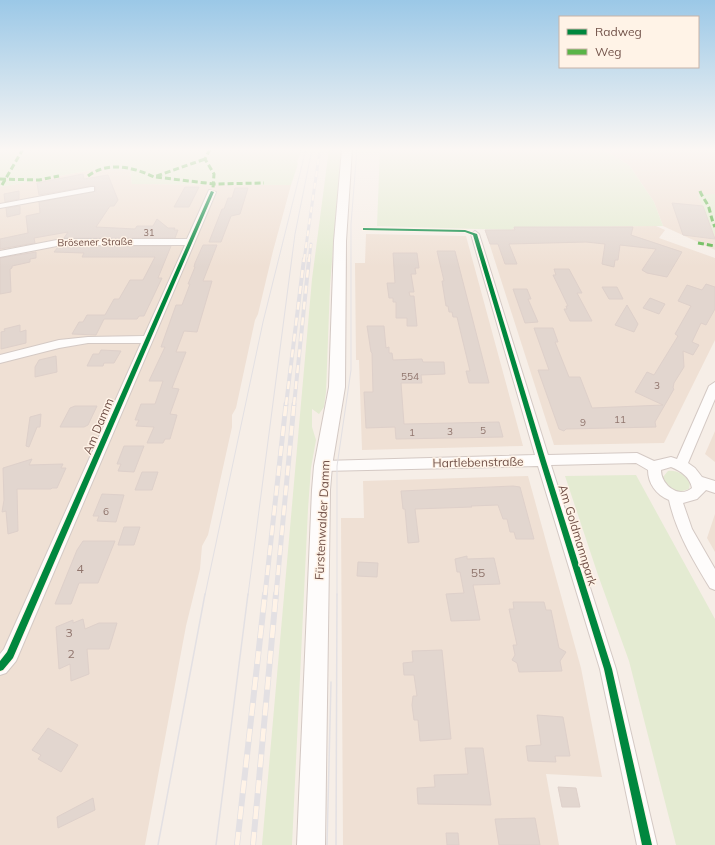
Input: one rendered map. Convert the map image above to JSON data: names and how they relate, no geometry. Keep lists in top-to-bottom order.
{
  "streets": {
    "main road": ["Fürstenwalder Damm"],
    "street": [
      "Brösener Straße",
      "Am Damm",
      "Hartlebenstraße",
      "Am Goldmannpark"
    ]
  },
  "crossings": [
    ["Brösener Straße", "Am Damm"],
    ["Hartlebenstraße", "Fürstenwalder Damm"],
    ["Hartlebenstraße", "Am Goldmannpark"]
  ],
  "house_numbers": [
    "31",
    "554",
    "3",
    "11",
    "9",
    "5",
    "3",
    "1",
    "6",
    "4",
    "55",
    "3",
    "2"
  ],
  "legend": ["Radweg", "Weg"]
}
